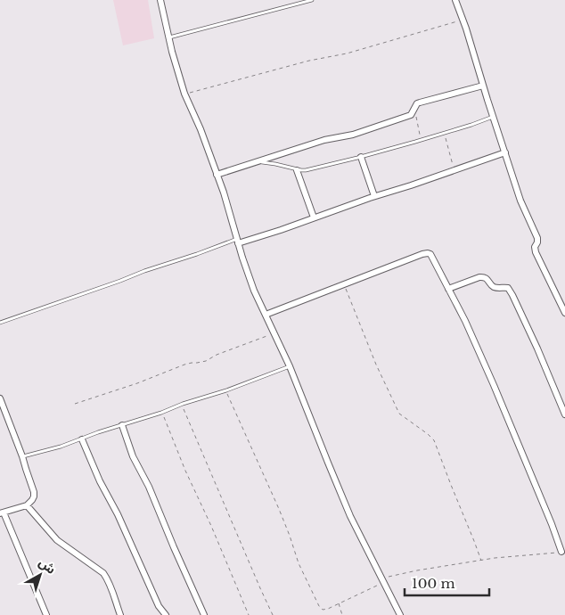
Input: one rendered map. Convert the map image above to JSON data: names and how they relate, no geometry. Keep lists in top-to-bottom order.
{
  "scale_bar": "100 m",
  "north": "top right"
}
